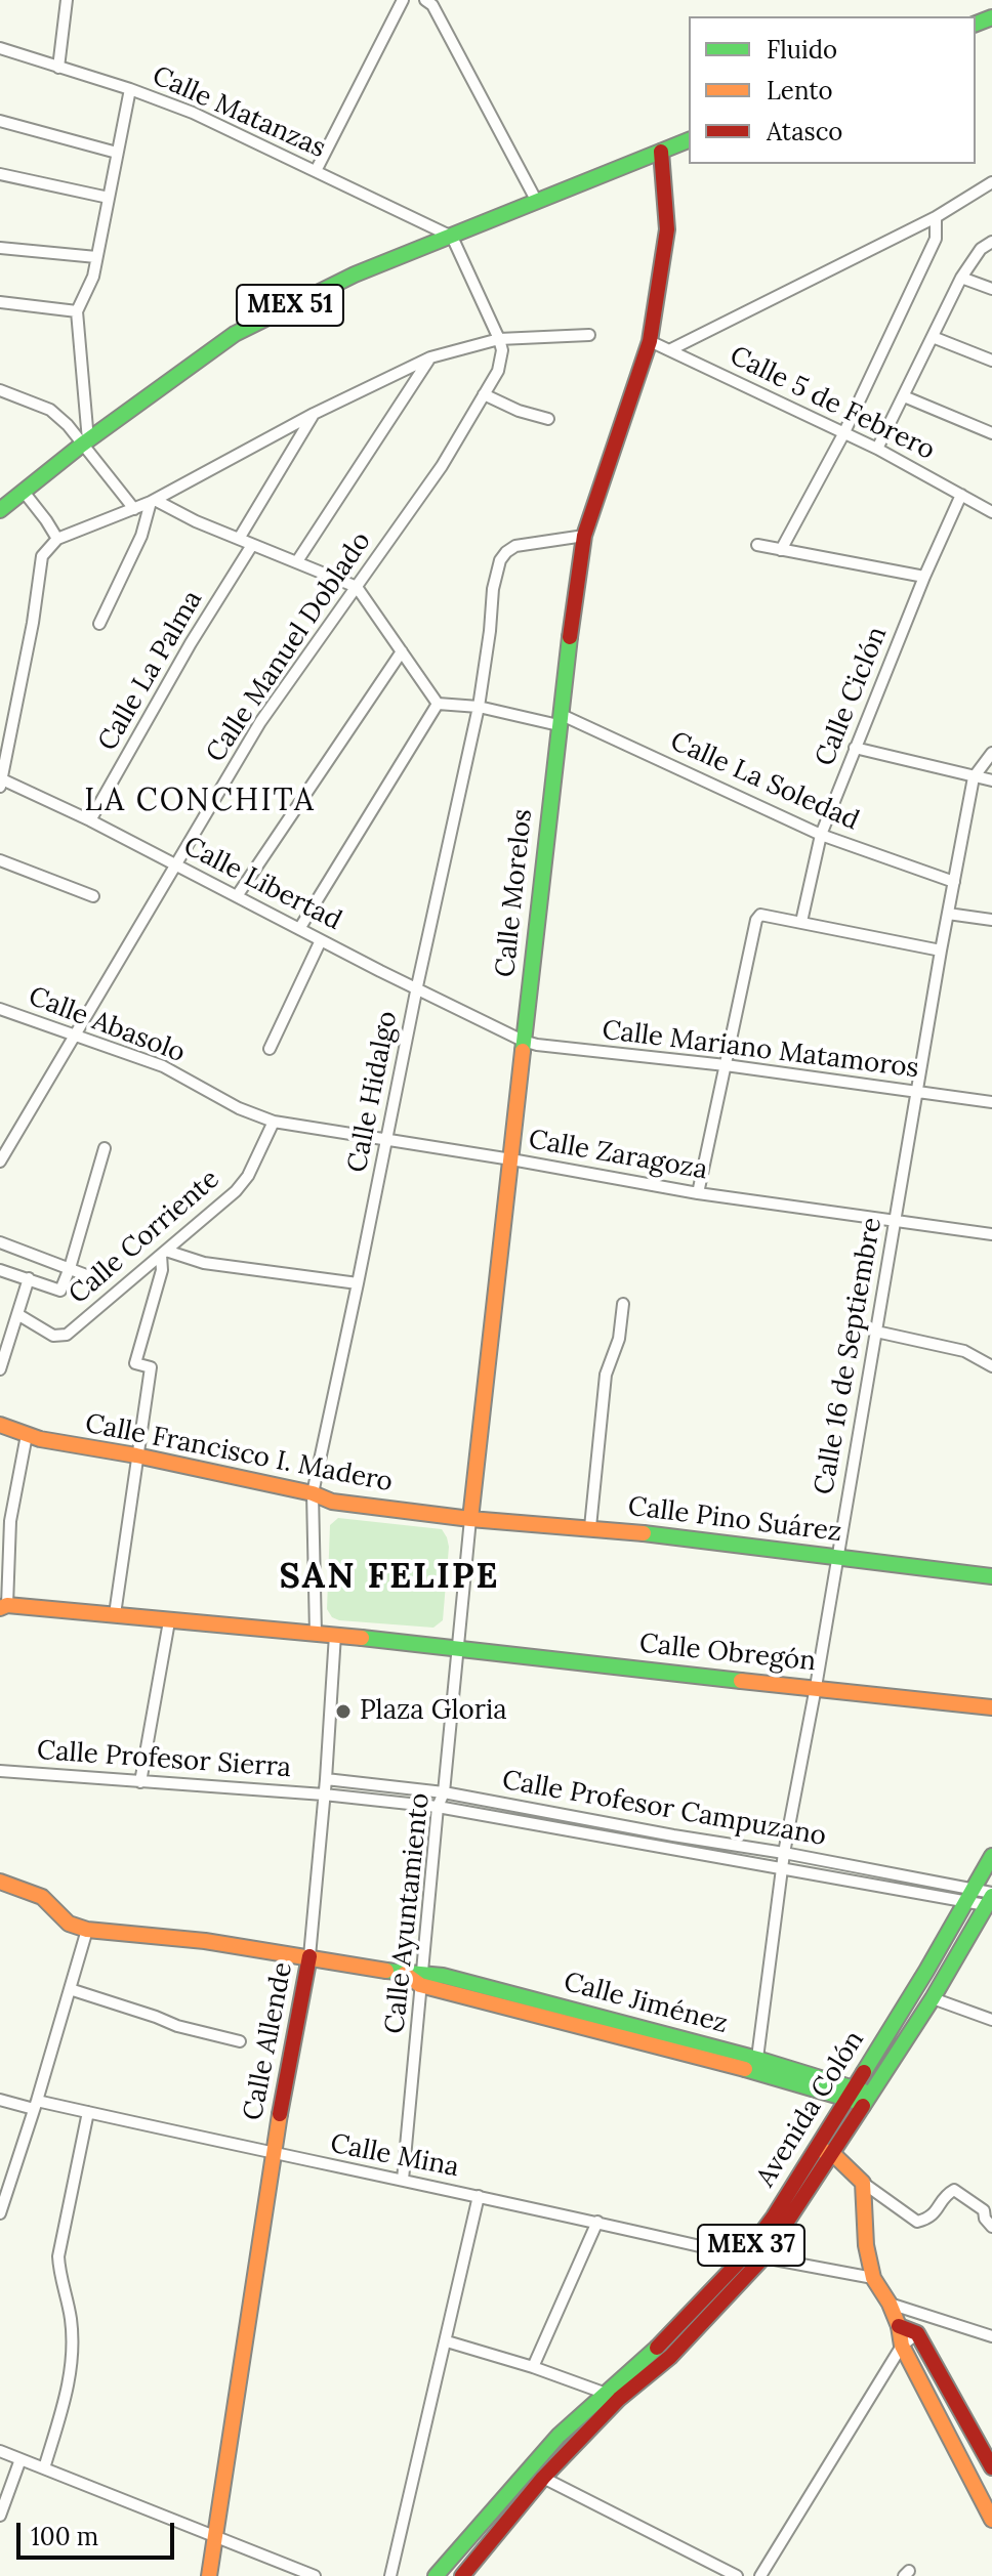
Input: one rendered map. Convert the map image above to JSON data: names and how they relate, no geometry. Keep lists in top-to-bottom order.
{
  "streets": {
    "street": [
      "Calle Matanzas",
      "MEX 51",
      "Calle 5 de Febrero",
      "Calle Manuel Doblado",
      "Calle La Palma",
      "Calle Ciclón",
      "Calle La Soledad",
      "Calle Libertad",
      "Calle Morelos",
      "Calle Abasolo",
      "Calle Mariano Matamoros",
      "Calle Hidalgo",
      "Calle Zaragoza",
      "Calle Corriente",
      "Calle 16 de Septiembre",
      "Calle Francisco I. Madero",
      "Calle Pino Suárez",
      "Calle Obregón",
      "Calle Profesor Sierra",
      "Calle Profesor Campuzano",
      "Calle Ayuntamiento",
      "Calle Jiménez",
      "Calle Allende",
      "Avenida Colón",
      "Calle Mina",
      "MEX 37"
    ]
  },
  "crossings": [
    ["Calle Matanzas", "MEX 51"],
    ["MEX 51", "Calle Morelos"],
    ["Calle 5 de Febrero", "Calle Ciclón"],
    ["Calle 5 de Febrero", "Calle Morelos"],
    ["Calle Manuel Doblado", "Calle Libertad"],
    ["Calle Manuel Doblado", "Calle Abasolo"],
    ["Calle La Palma", "Calle Libertad"],
    ["Calle Ciclón", "Calle La Soledad"],
    ["Calle La Soledad", "Calle Morelos"],
    ["Calle La Soledad", "Calle Hidalgo"],
    ["Calle La Soledad", "Calle 16 de Septiembre"],
    ["Calle Libertad", "Calle Mariano Matamoros"],
    ["Calle Libertad", "Calle Hidalgo"],
    ["Calle Morelos", "Calle Mariano Matamoros"],
    ["Calle Morelos", "Calle Hidalgo"],
    ["Calle Morelos", "Calle Zaragoza"],
    ["Calle Morelos", "Calle Francisco I. Madero"],
    ["Calle Morelos", "Calle Pino Suárez"],
    ["Calle Morelos", "Calle Obregón"],
    ["Calle Morelos", "Calle Ayuntamiento"],
    ["Calle Abasolo", "Calle Zaragoza"],
    ["Calle Mariano Matamoros", "Calle Hidalgo"],
    ["Calle Mariano Matamoros", "Calle 16 de Septiembre"],
    ["Calle Hidalgo", "Calle Zaragoza"],
    ["Calle Hidalgo", "Calle Francisco I. Madero"],
    ["Calle Zaragoza", "Calle Corriente"],
    ["Calle Zaragoza", "Calle 16 de Septiembre"],
    ["Calle 16 de Septiembre", "Calle Pino Suárez"],
    ["Calle 16 de Septiembre", "Calle Obregón"],
    ["Calle 16 de Septiembre", "Calle Profesor Campuzano"],
    ["Calle 16 de Septiembre", "Calle Jiménez"],
    ["Calle Francisco I. Madero", "Calle Pino Suárez"],
    ["Calle Obregón", "Calle Ayuntamiento"],
    ["Calle Profesor Sierra", "Calle Profesor Campuzano"],
    ["Calle Profesor Sierra", "Calle Allende"],
    ["Calle Profesor Campuzano", "Calle Ayuntamiento"],
    ["Calle Profesor Campuzano", "Calle Allende"],
    ["Calle Profesor Campuzano", "Avenida Colón"],
    ["Calle Ayuntamiento", "Calle Jiménez"],
    ["Calle Ayuntamiento", "Calle Mina"],
    ["Calle Jiménez", "Calle Allende"],
    ["Calle Jiménez", "Avenida Colón"],
    ["Calle Allende", "Calle Mina"],
    ["Avenida Colón", "Calle Mina"]
  ],
  "districts": ["LA CONCHITA", "SAN FELIPE"],
  "places": ["Plaza Gloria"],
  "legend": ["Fluido", "Lento", "Atasco"],
  "scale_bar": "100 m"
}
